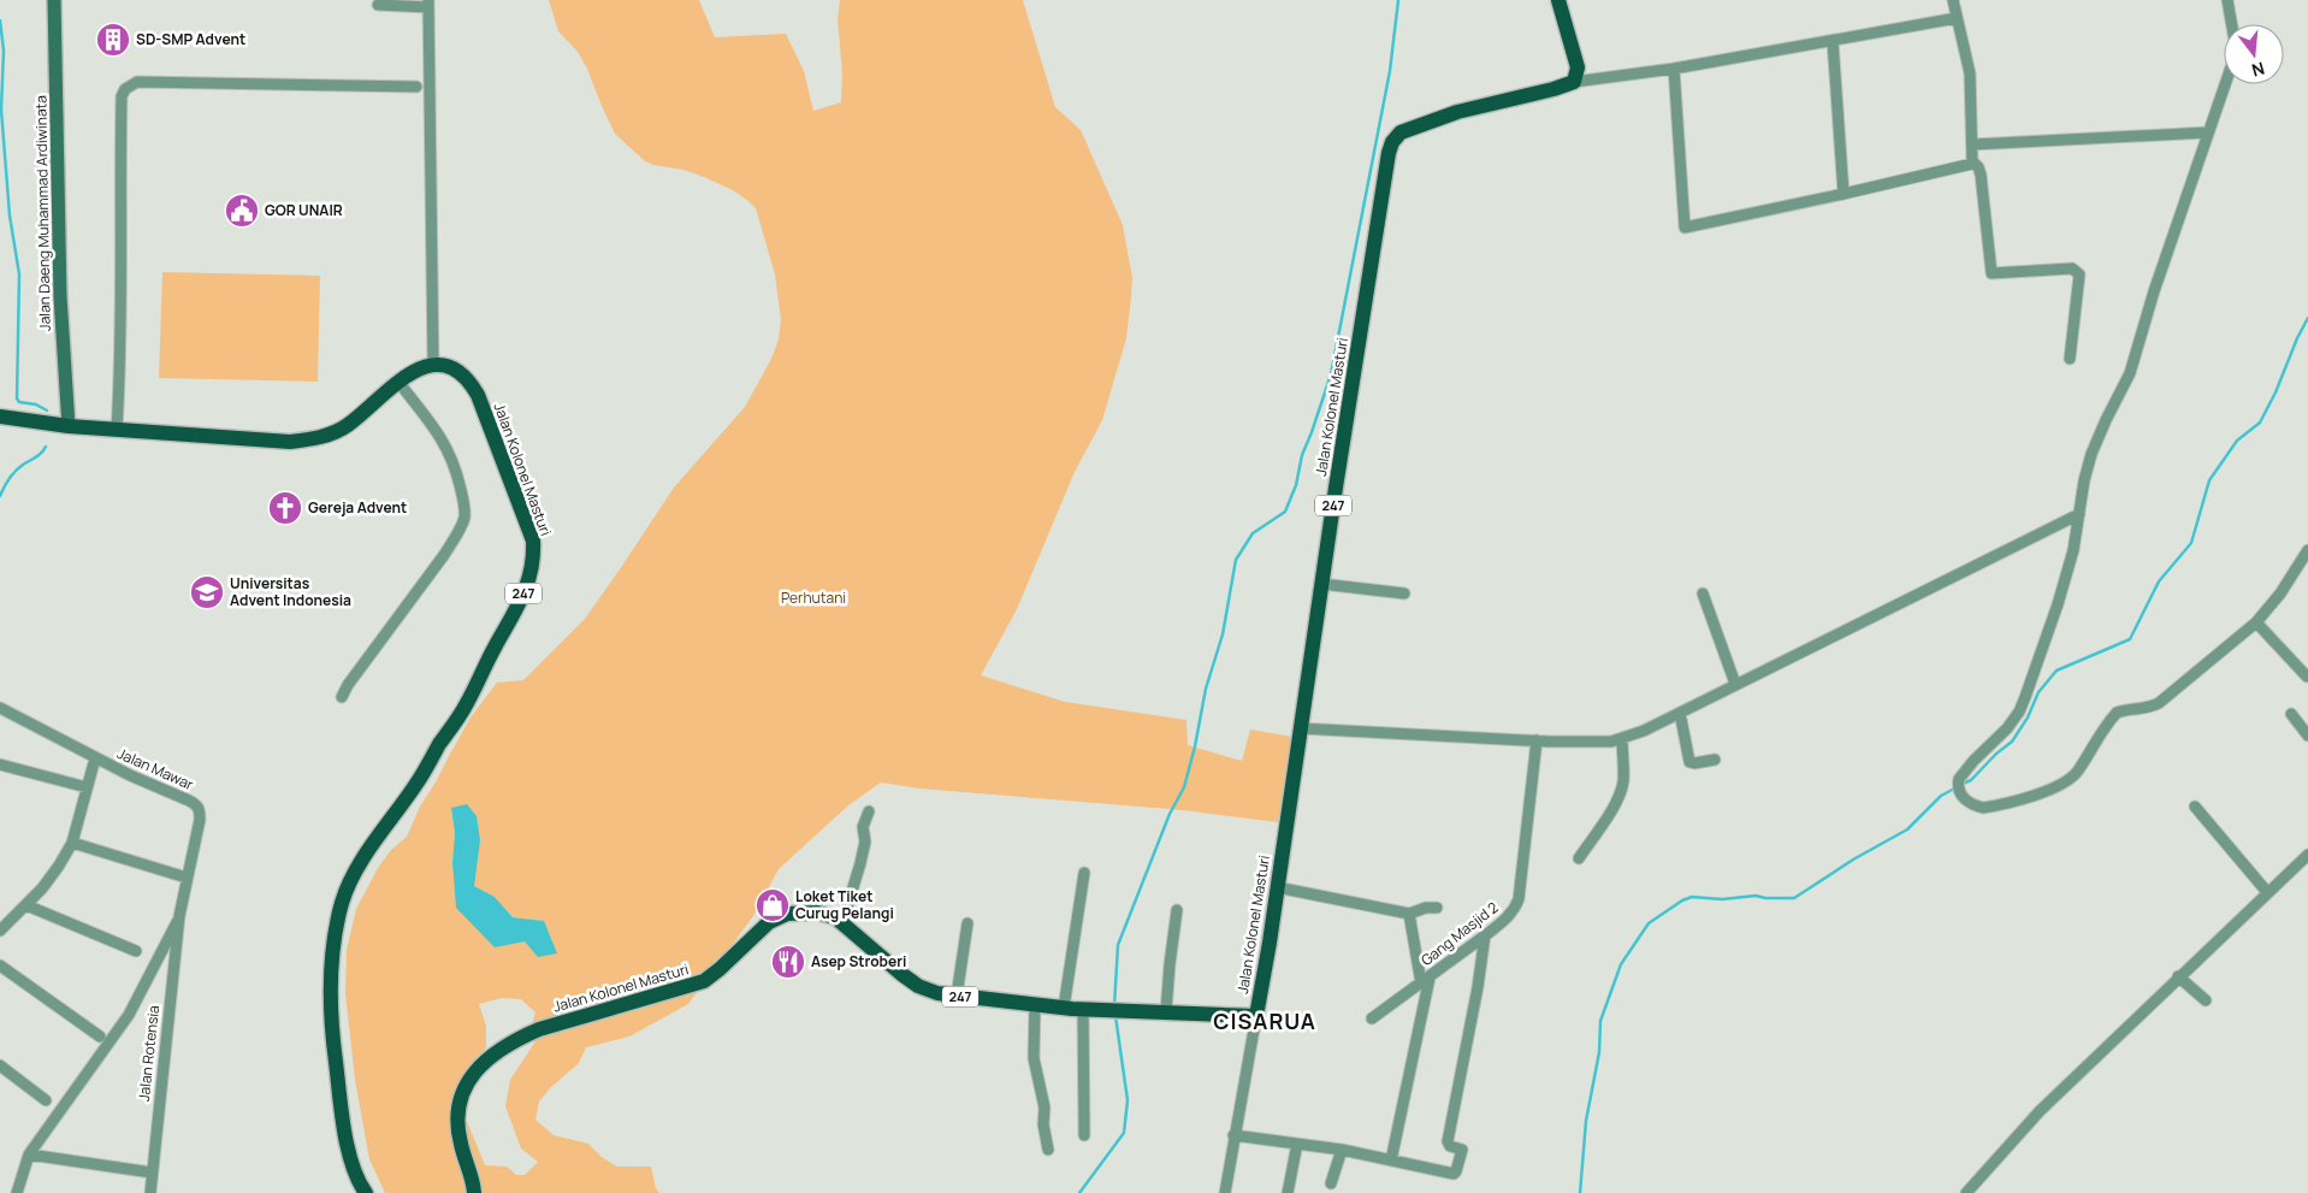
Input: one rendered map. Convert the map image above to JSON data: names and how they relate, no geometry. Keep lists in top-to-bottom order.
{
  "streets": {
    "main road": ["Jalan Daeng Muhammad Ardiwinata", "Jalan Kolonel Masturi", "247"],
    "street": ["Jalan Mawar", "Gang Masjid 2", "Jalan Rotensia"]
  },
  "crossings": [
    ["Jalan Mawar", "Jalan Rotensia"]
  ],
  "districts": ["CISARUA"],
  "parks": ["Perhutani"],
  "places": {
    "building": ["SD-SMP Advent"],
    "public building": ["GOR UNAIR"],
    "church": ["Gereja Advent"],
    "school or university": ["Universitas Advent Indonesia"],
    "shop": ["Loket Tiket Curug Pelangi"],
    "restaurant": ["Asep Stroberi"]
  },
  "north": "bottom"
}
